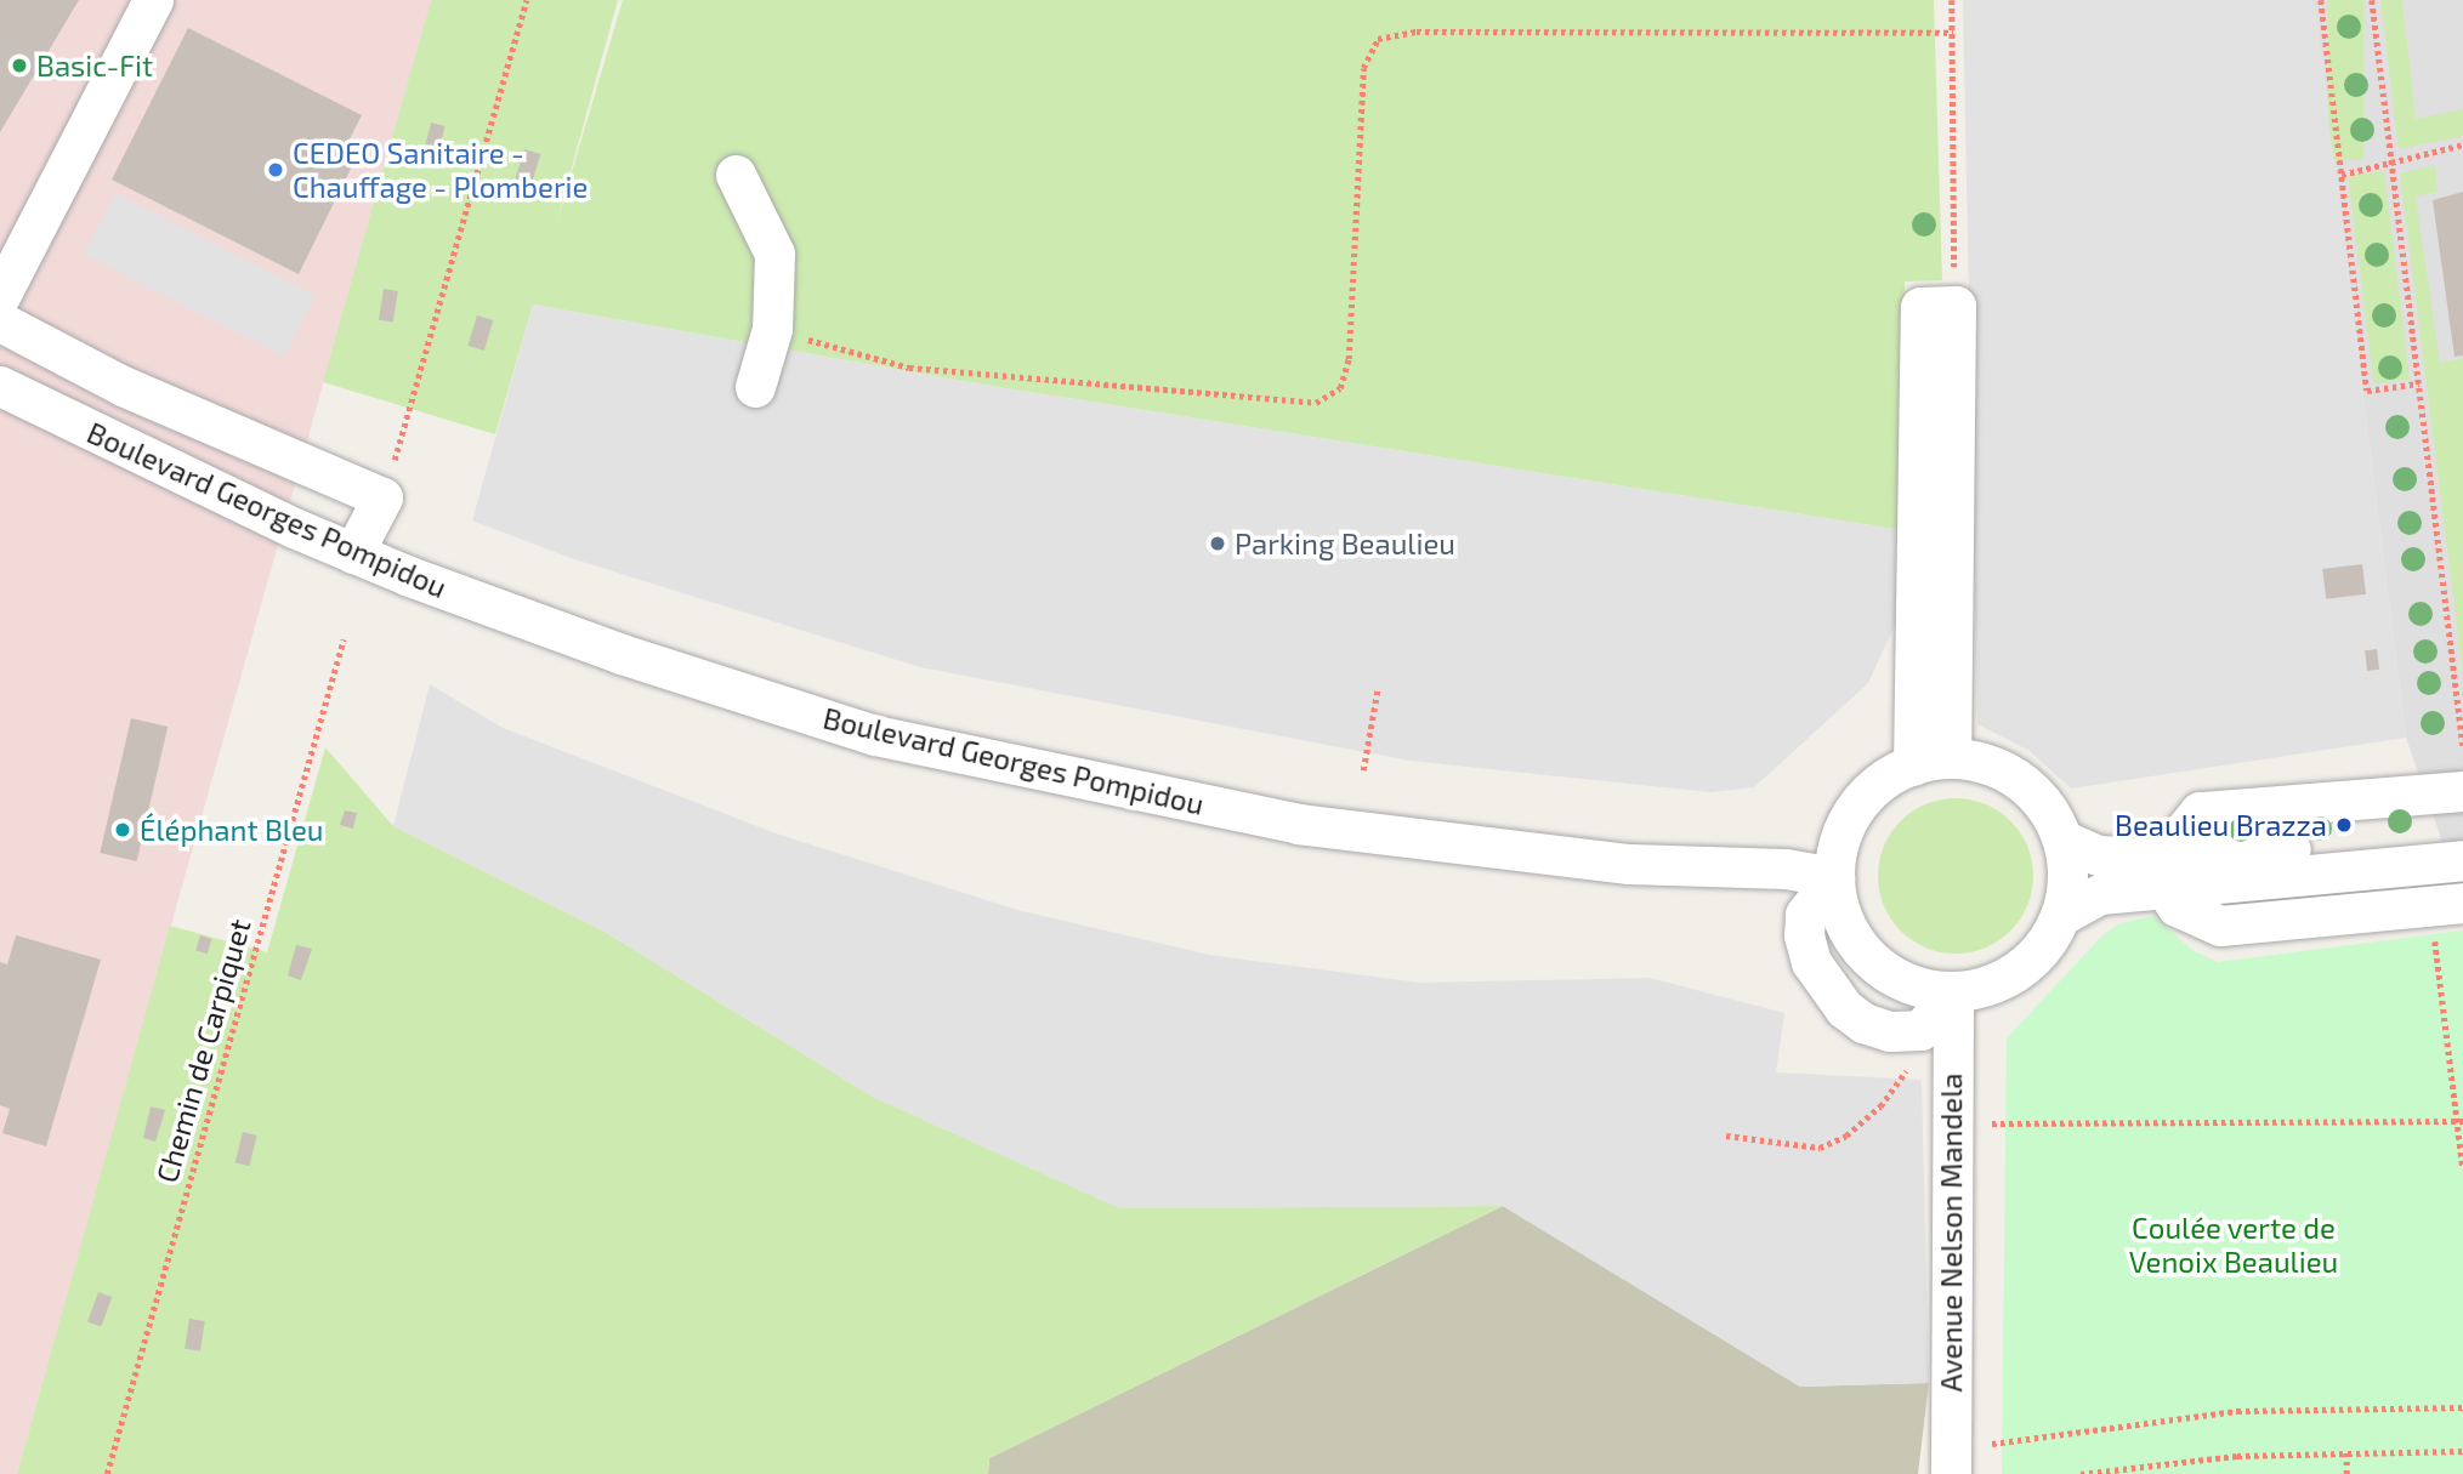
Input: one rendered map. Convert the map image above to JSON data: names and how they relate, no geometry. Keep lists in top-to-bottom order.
{
  "streets": {
    "street": ["Boulevard Georges Pompidou", "Avenue Nelson Mandela"],
    "path": ["Chemin de Carpiquet"]
  },
  "crossings": [
    ["Boulevard Georges Pompidou", "Avenue Nelson Mandela"]
  ],
  "parks": ["Coulée verte de Venoix Beaulieu"],
  "places": [
    "Basic-Fit",
    "CEDEO Sanitaire - Chauffage - Plomberie",
    "Parking Beaulieu",
    "Beaulieu Brazza",
    "Éléphant Bleu"
  ]
}
